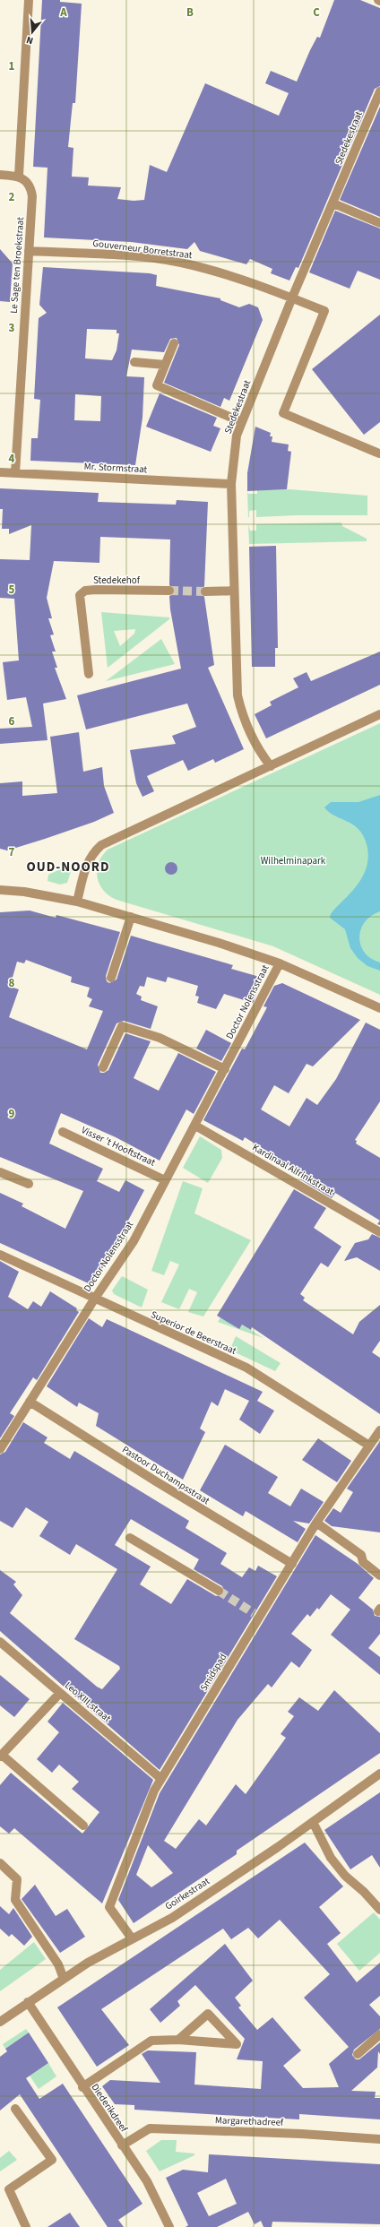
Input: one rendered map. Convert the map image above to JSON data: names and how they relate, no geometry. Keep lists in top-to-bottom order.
{
  "streets": {
    "street": [
      "Stedekestraat",
      "Gouverneur Borretstraat",
      "Le Sage ten Broekstraat",
      "Mr. Stormstraat",
      "Stedekehof",
      "Doctor Nolensstraat",
      "Visser 't Hooftstraat",
      "Kardinaal Alfrinkstraat",
      "Superior de Beerstraat",
      "Pastoor Duchampsstraat",
      "Smidspad",
      "Leo XIII-straat",
      "Goirkestraat",
      "Diederikdreef",
      "Margarethadreef"
    ]
  },
  "crossings": [
    ["Stedekestraat", "Gouverneur Borretstraat"],
    ["Stedekestraat", "Mr. Stormstraat"],
    ["Gouverneur Borretstraat", "Le Sage ten Broekstraat"],
    ["Le Sage ten Broekstraat", "Mr. Stormstraat"],
    ["Doctor Nolensstraat", "Visser 't Hooftstraat"],
    ["Doctor Nolensstraat", "Kardinaal Alfrinkstraat"],
    ["Doctor Nolensstraat", "Superior de Beerstraat"],
    ["Doctor Nolensstraat", "Pastoor Duchampsstraat"],
    ["Superior de Beerstraat", "Smidspad"],
    ["Pastoor Duchampsstraat", "Smidspad"],
    ["Smidspad", "Leo XIII-straat"],
    ["Smidspad", "Goirkestraat"],
    ["Goirkestraat", "Diederikdreef"],
    ["Diederikdreef", "Margarethadreef"]
  ],
  "districts": ["OUD-NOORD"],
  "parks": ["Wilhelminapark"],
  "north": "bottom",
  "grid": {
    "columns": ["A", "B", "C"],
    "rows": [
      "1",
      "2",
      "3",
      "4",
      "5",
      "6",
      "7",
      "8",
      "9"
    ]
  }
}
